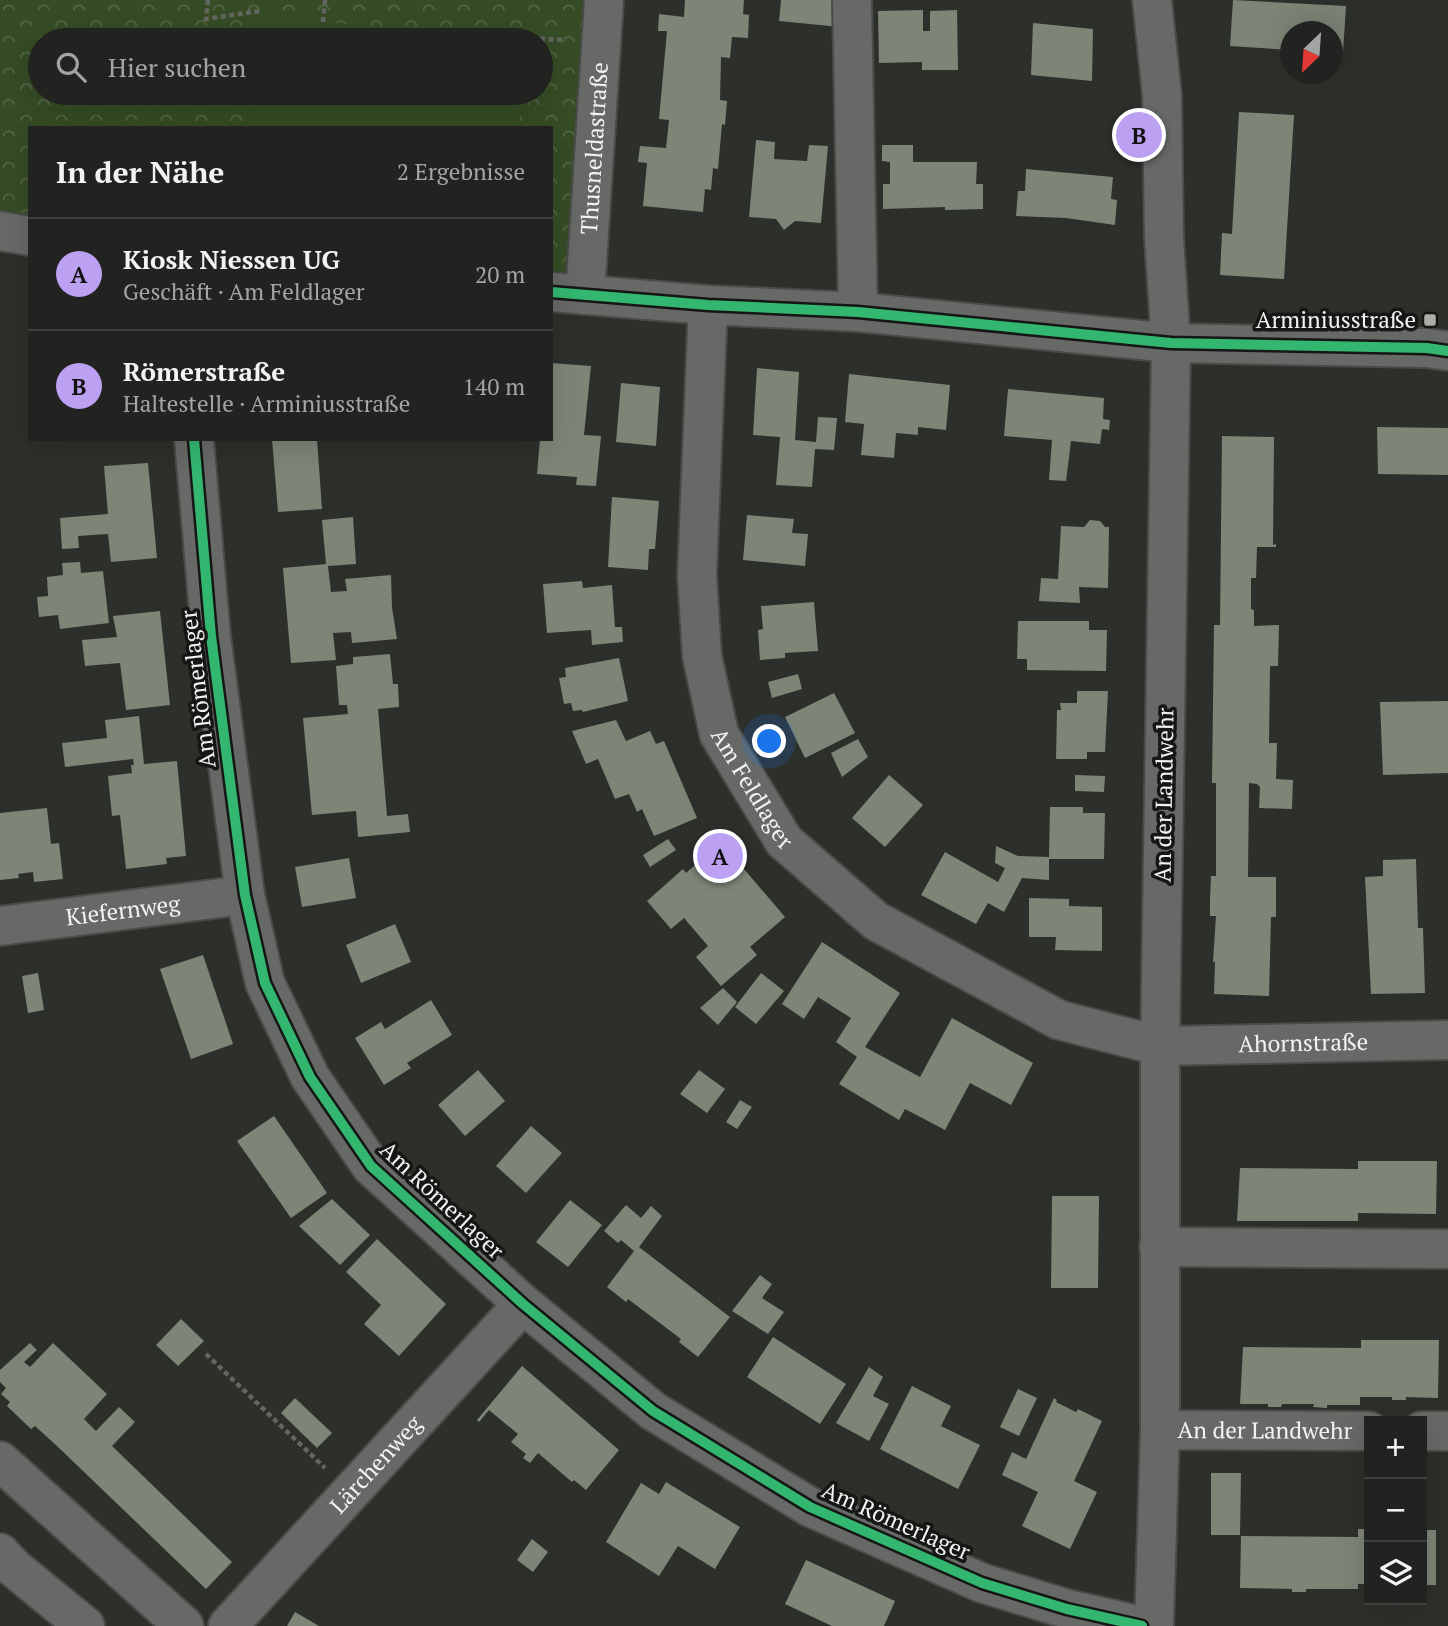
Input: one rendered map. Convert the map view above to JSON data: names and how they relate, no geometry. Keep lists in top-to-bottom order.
{
  "streets": {
    "street": [
      "Thusneldastraße",
      "Am Römerlager",
      "Am Feldlager",
      "An der Landwehr",
      "Kiefernweg",
      "Ahornstraße",
      "Lärchenweg"
    ]
  },
  "crossings": [
    ["Am Römerlager", "Kiefernweg"],
    ["Am Römerlager", "Lärchenweg"],
    ["Am Feldlager", "An der Landwehr"],
    ["Am Feldlager", "Ahornstraße"],
    ["An der Landwehr", "Ahornstraße"]
  ],
  "places": {
    "transit": ["Arminiusstraße"]
  },
  "north": "bottom left",
  "page": {
    "search": "Hier suchen",
    "pins": ["B", "A"],
    "heading": ["In der Nähe", "2 Ergebnisse"],
    "list": [
      {
        "mark": "A",
        "name": "Kiosk Niessen UG",
        "note": "Geschäft · Am Feldlager",
        "value": "20 m"
      },
      {
        "mark": "B",
        "name": "Römerstraße",
        "note": "Haltestelle · Arminiusstraße",
        "value": "140 m"
      }
    ],
    "map_buttons": ["+", "−"]
  }
}
